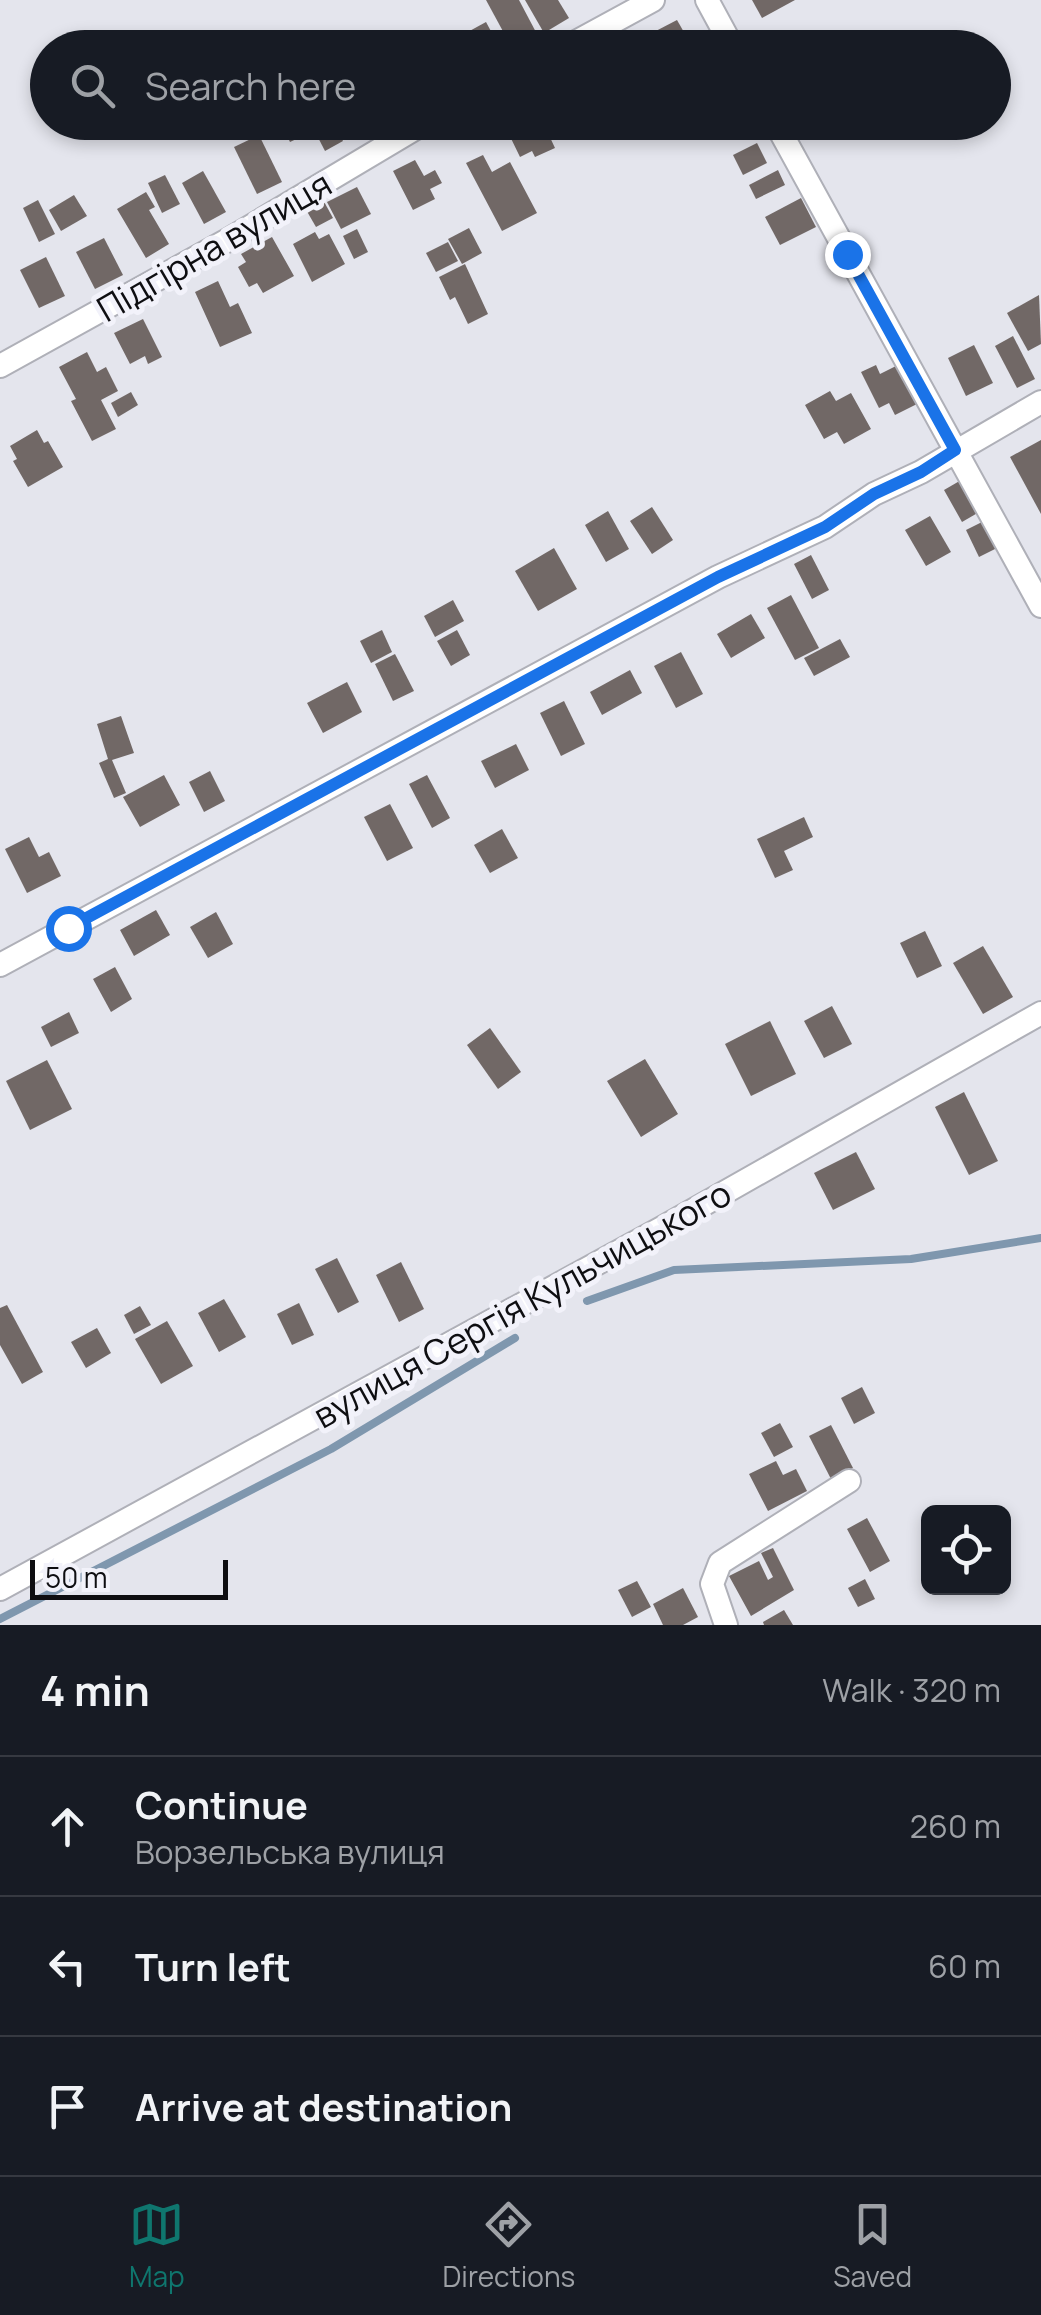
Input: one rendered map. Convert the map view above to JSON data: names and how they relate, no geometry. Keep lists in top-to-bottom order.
{
  "streets": {
    "street": ["Підгірна вулиця", "вулиця Сергія Кульчицького"]
  },
  "scale_bar": "50 m",
  "page": {
    "search": "Search here",
    "scale": "50 m",
    "heading": ["4 min", "Walk · 320 m"],
    "list": [
      ["Continue", "Ворзельська вулиця", "260 m"],
      ["Turn left", "60 m"],
      "Arrive at destination"
    ],
    "nav": ["Map", "Directions", "Saved"]
  }
}
